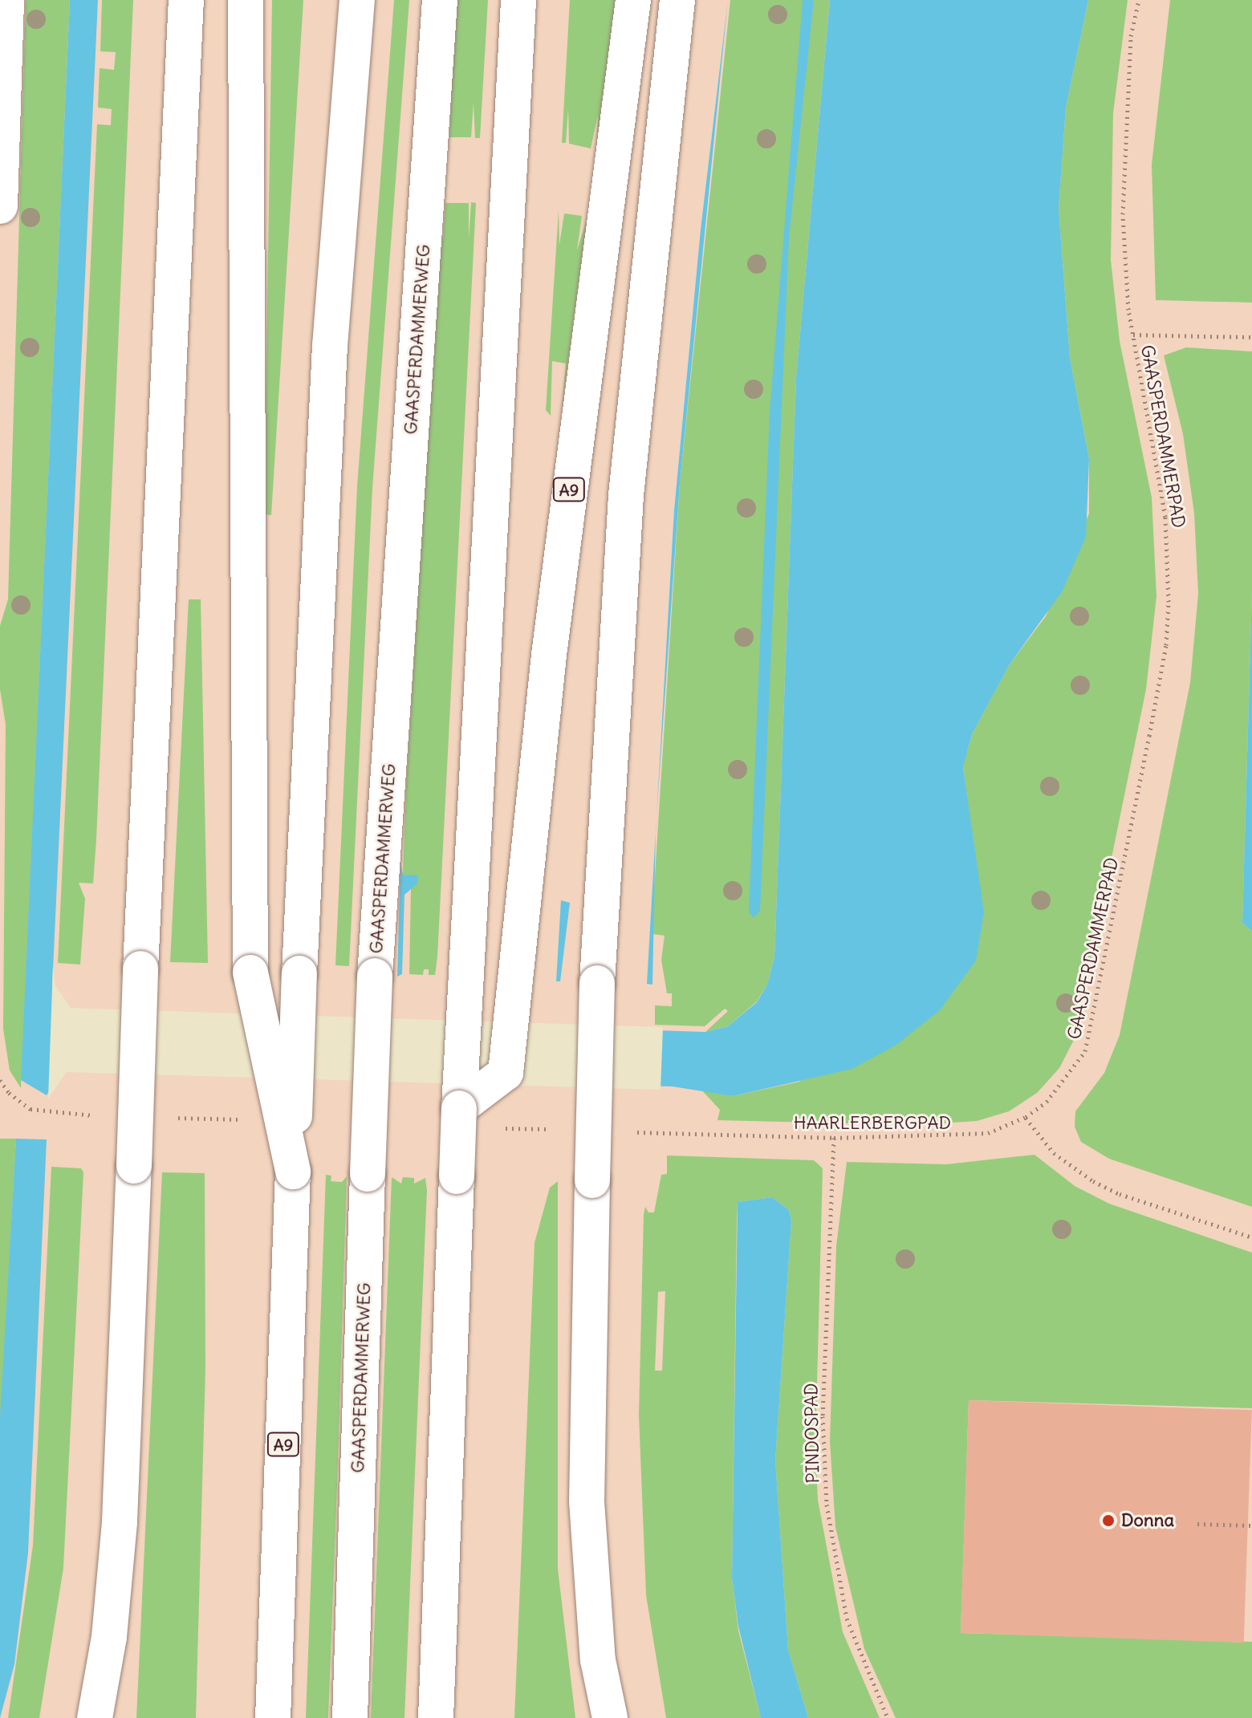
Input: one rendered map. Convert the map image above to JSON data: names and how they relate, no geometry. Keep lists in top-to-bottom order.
{
  "streets": {
    "main road": ["GAASPERDAMMERWEG", "A9"],
    "path": ["GAASPERDAMMERPAD", "HAARLERBERGPAD", "PINDOSPAD"]
  },
  "crossings": [
    ["GAASPERDAMMERPAD", "HAARLERBERGPAD"],
    ["HAARLERBERGPAD", "PINDOSPAD"]
  ],
  "places": ["Donna"]
}
